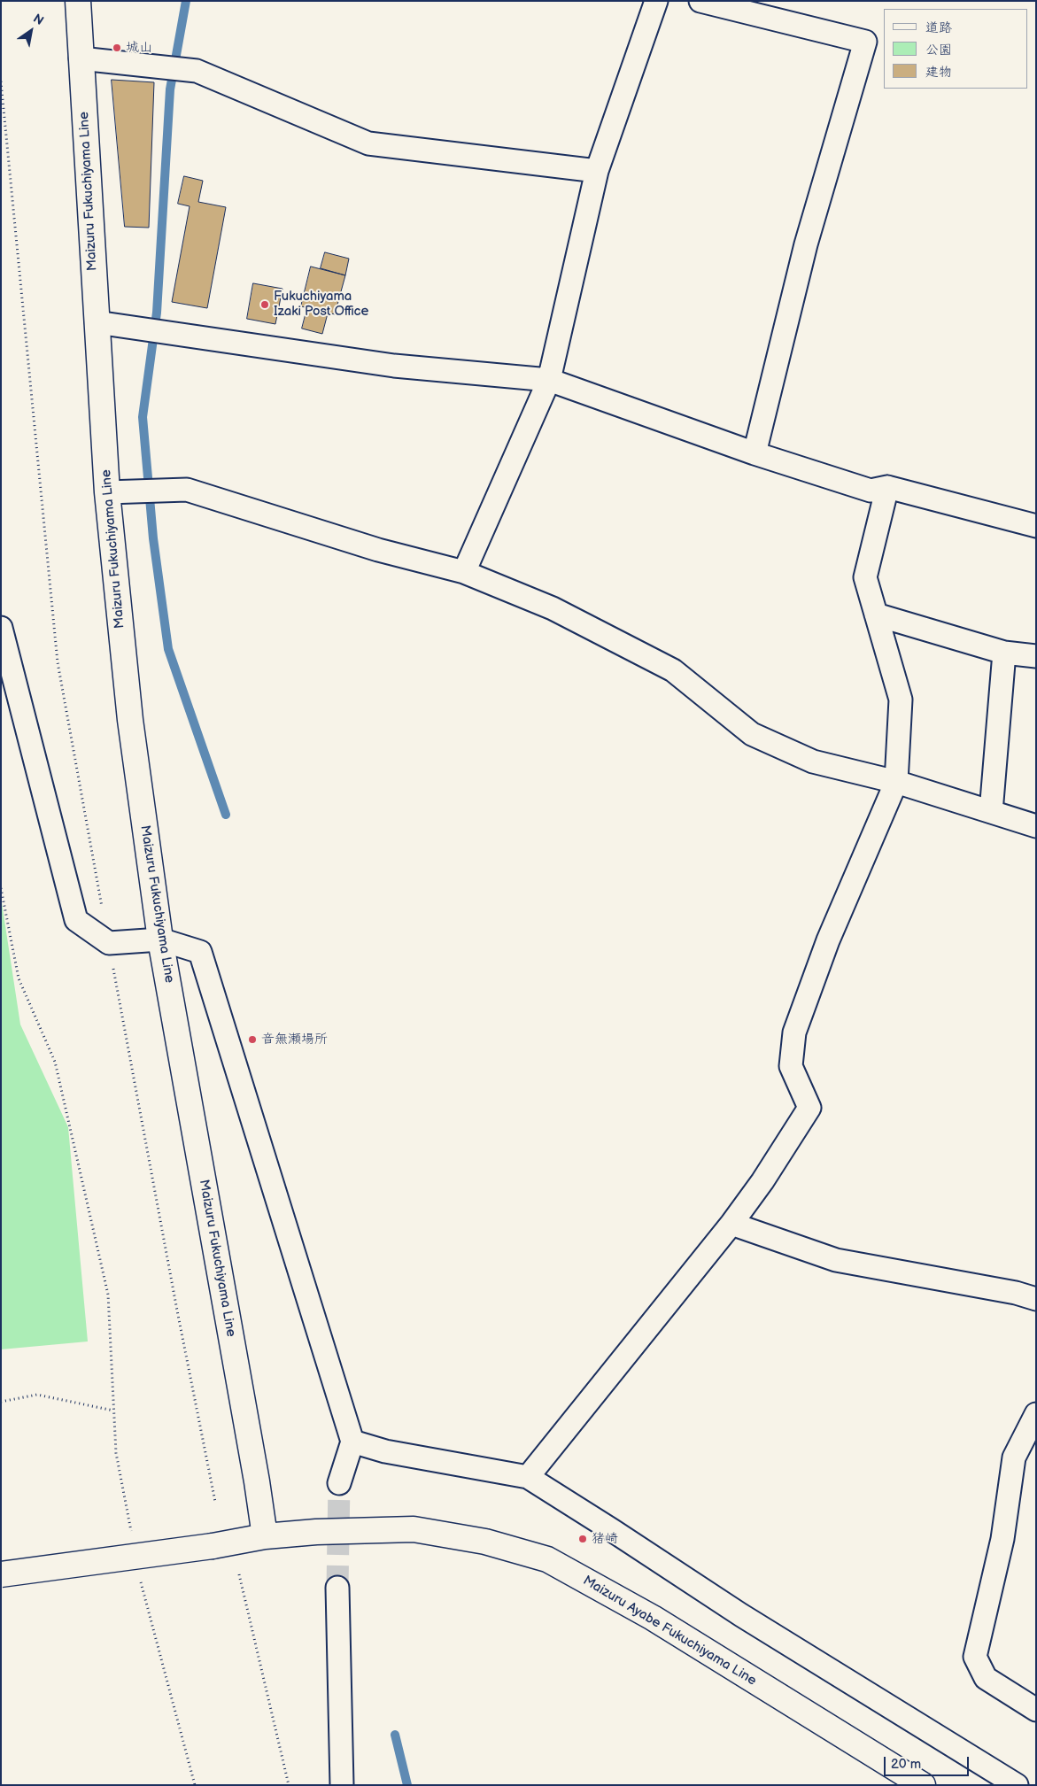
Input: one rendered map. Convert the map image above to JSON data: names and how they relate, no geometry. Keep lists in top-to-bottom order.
{
  "streets": {
    "main road": ["Maizuru Fukuchiyama Line", "Maizuru Ayabe Fukuchiyama Line"]
  },
  "crossings": [
    ["Maizuru Fukuchiyama Line", "Maizuru Ayabe Fukuchiyama Line"]
  ],
  "places": [
    "城山",
    "Fukuchiyama Izaki Post Office",
    "音無瀬場所",
    "猪崎"
  ],
  "legend": ["道路", "公園", "建物"],
  "scale_bar": "20 m",
  "north": "top right"
}
